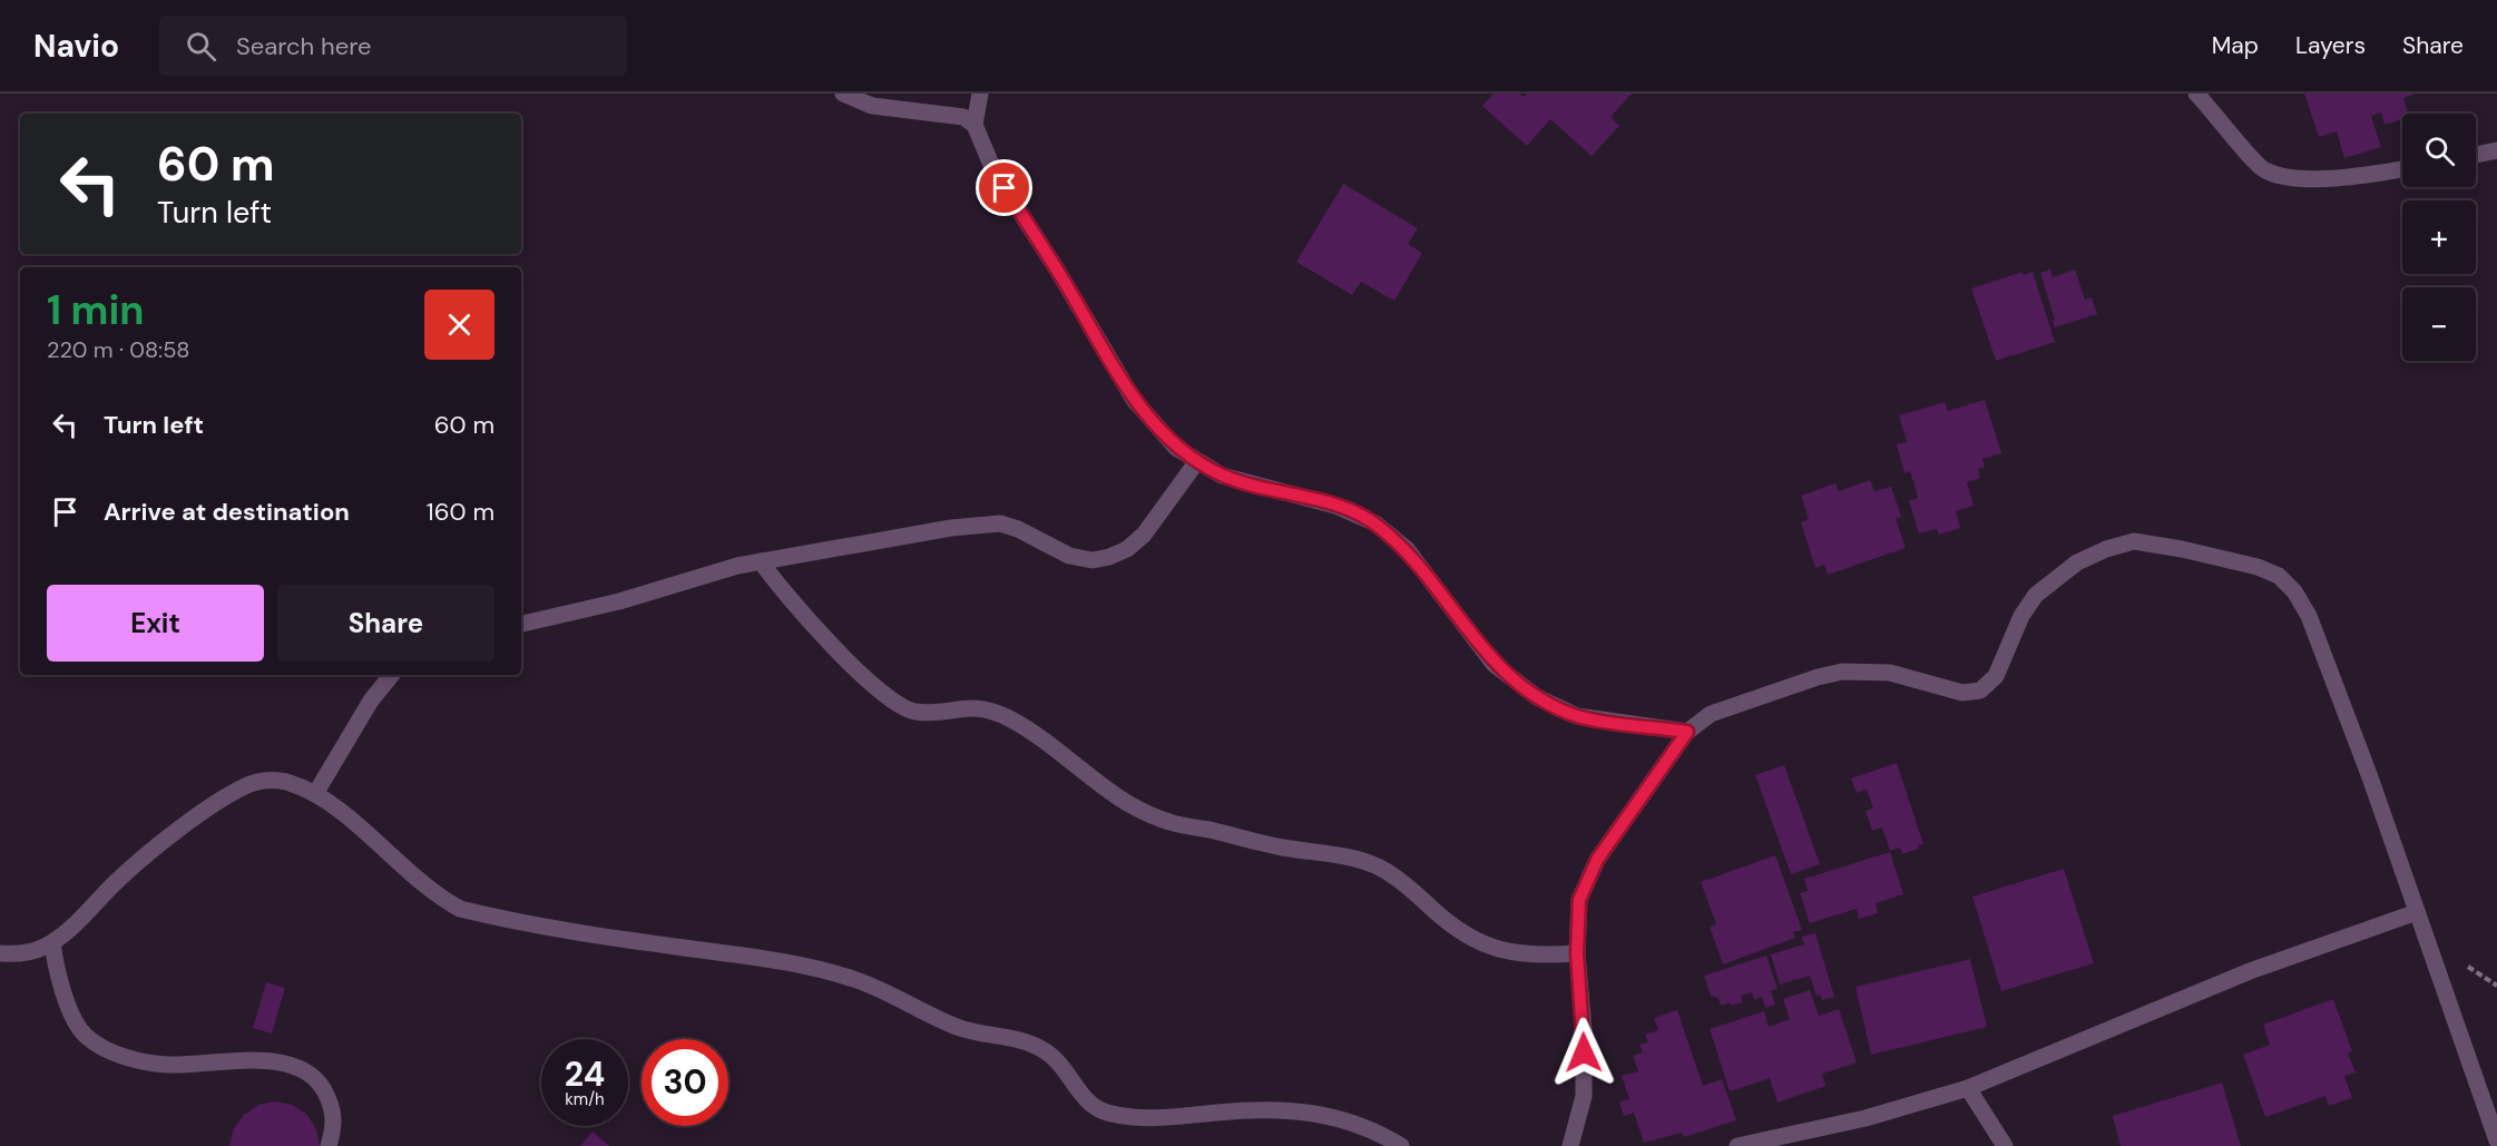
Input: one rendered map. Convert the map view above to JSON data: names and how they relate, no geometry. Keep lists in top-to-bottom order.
{
  "page": {
    "header": "Navio",
    "search": "Search here",
    "nav": ["Map", "Layers", "Share"],
    "map_buttons": ["+", "−"],
    "turn": ["60 m", "Turn left"],
    "heading": ["1 min", "220 m · 08:58"],
    "list": [
      {
        "name": "Turn left",
        "value": "60 m"
      },
      {
        "name": "Arrive at destination",
        "value": "160 m"
      }
    ],
    "buttons": ["Exit", "Share"],
    "speed": "24 km/h",
    "limit": "30"
  }
}
